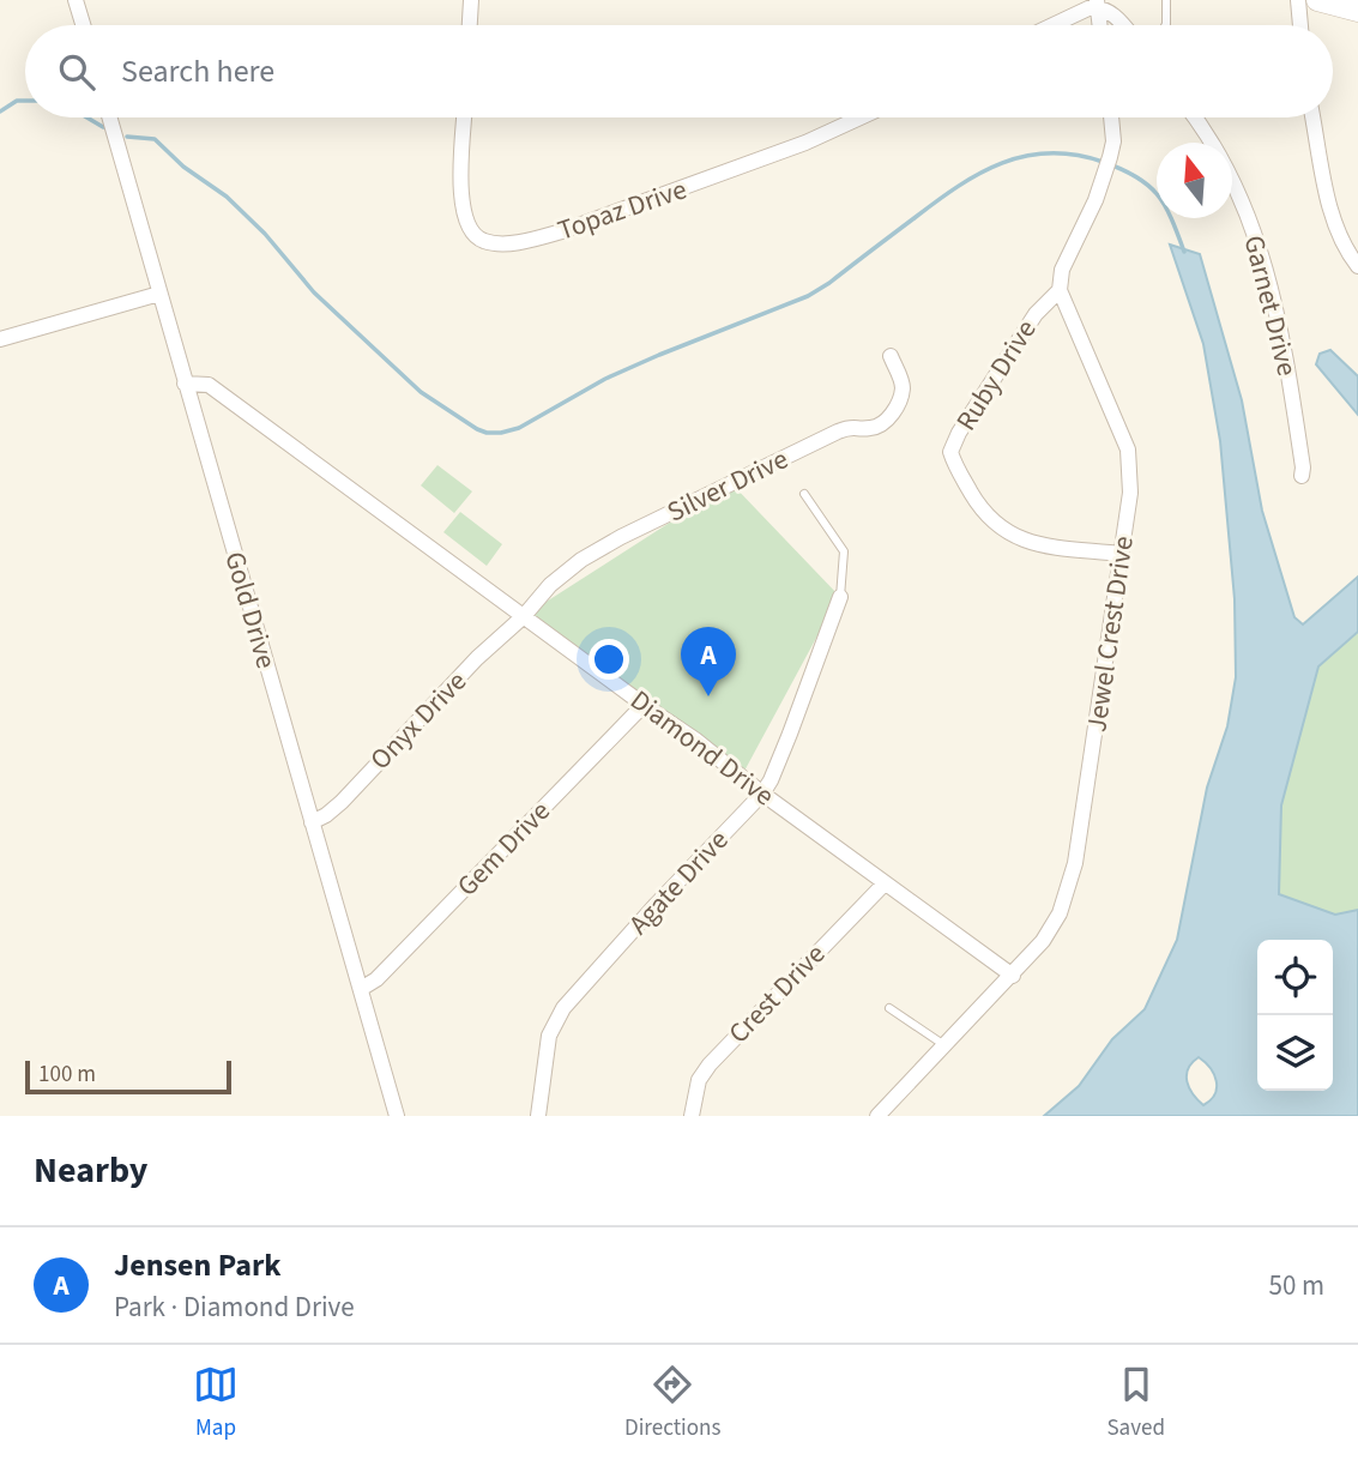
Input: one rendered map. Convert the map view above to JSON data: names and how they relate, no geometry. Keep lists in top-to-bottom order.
{
  "streets": {
    "street": [
      "Topaz Drive",
      "Garnet Drive",
      "Ruby Drive",
      "Silver Drive",
      "Gold Drive",
      "Jewel Crest Drive",
      "Onyx Drive",
      "Diamond Drive",
      "Gem Drive",
      "Agate Drive",
      "Crest Drive"
    ]
  },
  "crossings": [
    ["Ruby Drive", "Jewel Crest Drive"],
    ["Silver Drive", "Onyx Drive"],
    ["Silver Drive", "Diamond Drive"],
    ["Gold Drive", "Onyx Drive"],
    ["Gold Drive", "Diamond Drive"],
    ["Gold Drive", "Gem Drive"],
    ["Jewel Crest Drive", "Diamond Drive"],
    ["Onyx Drive", "Diamond Drive"],
    ["Diamond Drive", "Gem Drive"],
    ["Diamond Drive", "Agate Drive"],
    ["Diamond Drive", "Crest Drive"]
  ],
  "scale_bar": "100 m",
  "north": "top",
  "page": {
    "search": "Search here",
    "pins": "A",
    "scale": "100 m",
    "heading": "Nearby",
    "list": [
      {
        "mark": "A",
        "name": "Jensen Park",
        "note": "Park · Diamond Drive",
        "value": "50 m"
      }
    ],
    "nav": ["Map", "Directions", "Saved"]
  }
}
